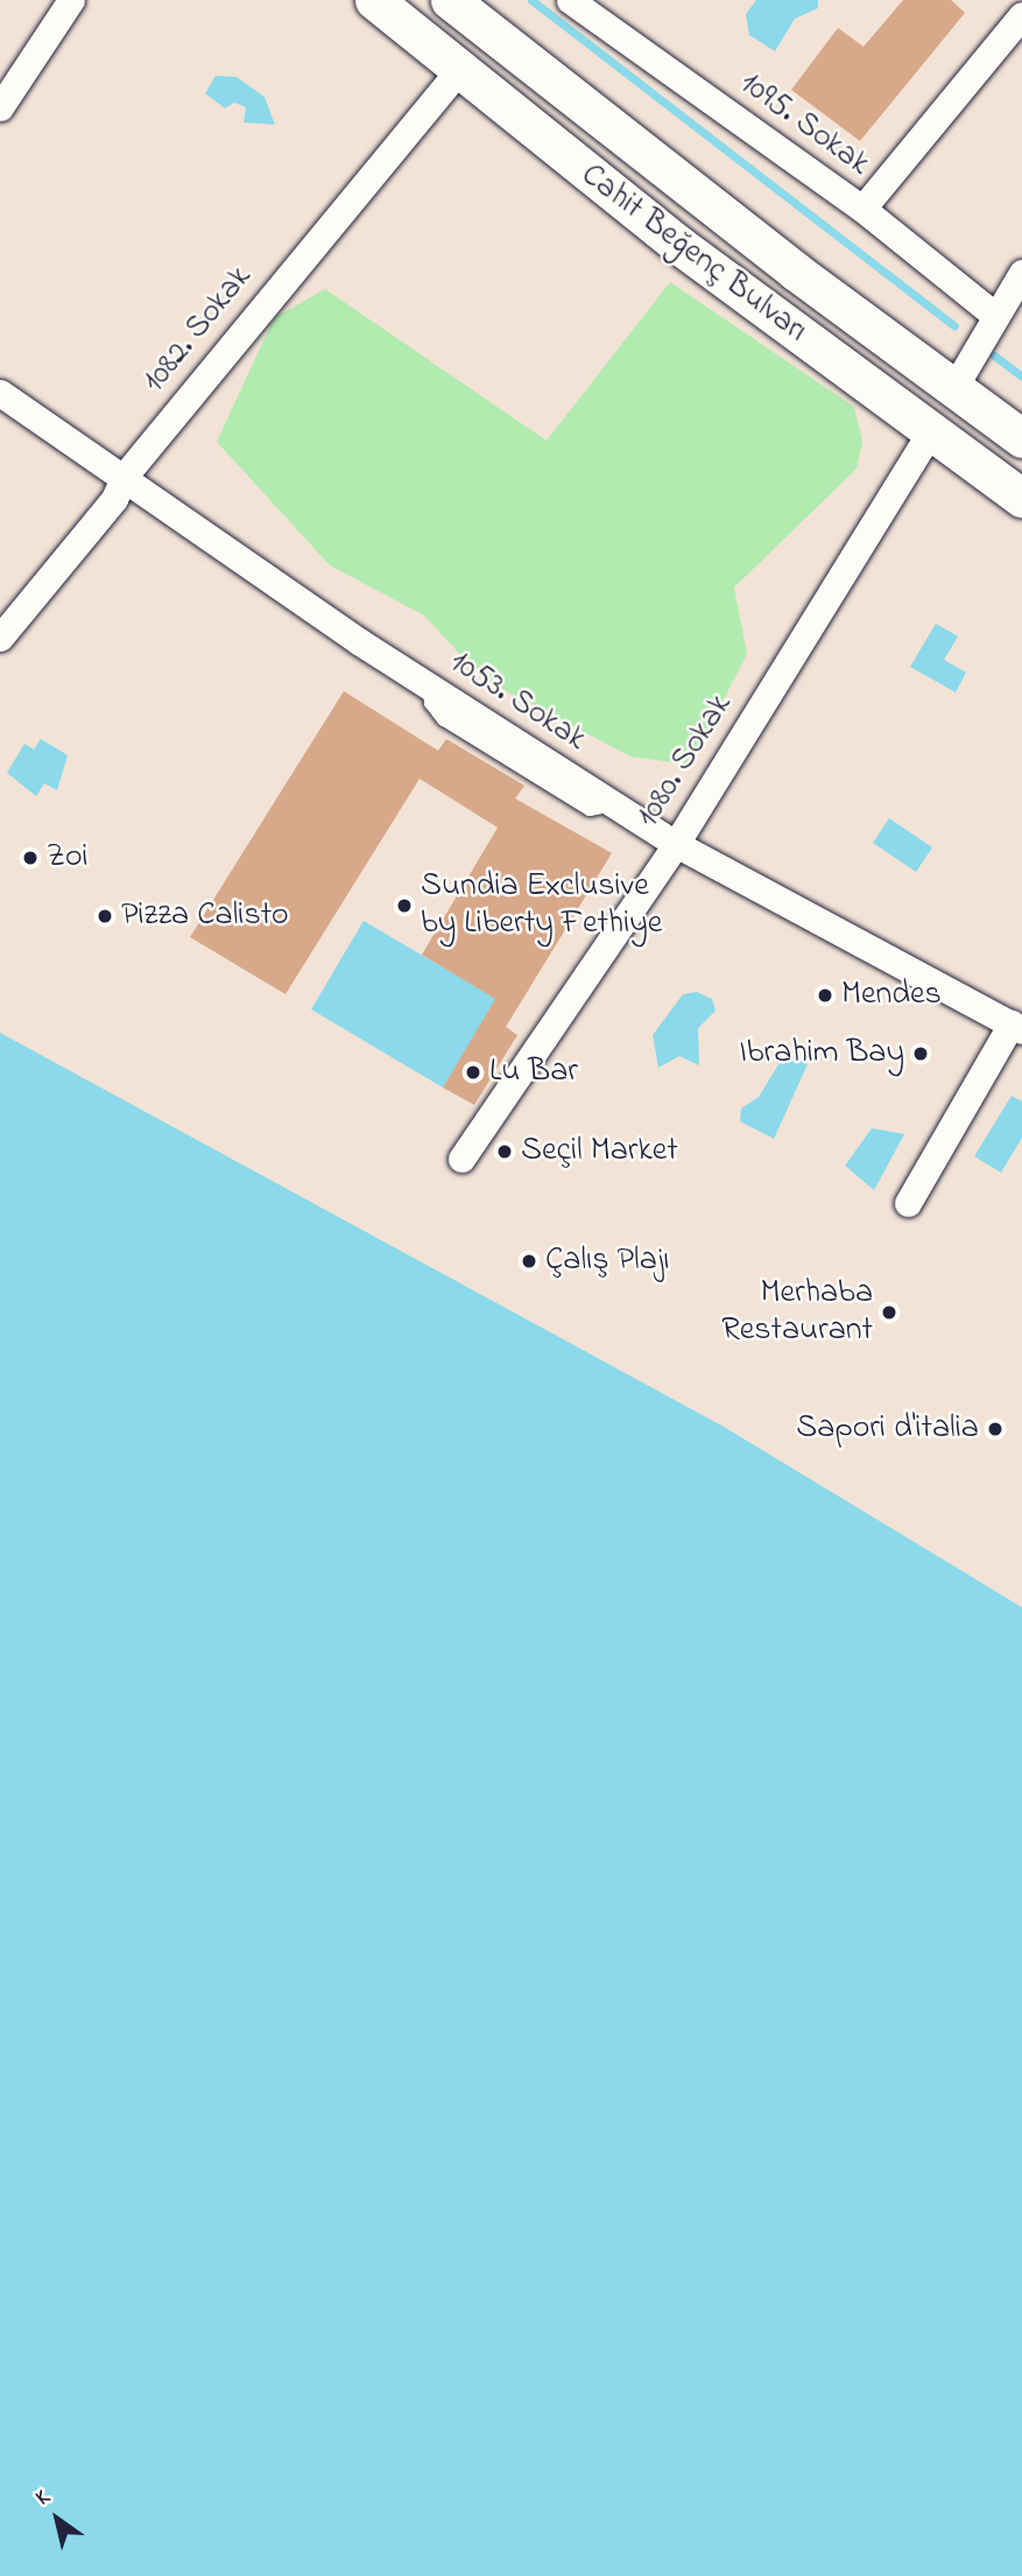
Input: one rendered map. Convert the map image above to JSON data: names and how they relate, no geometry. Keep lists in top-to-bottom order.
{
  "streets": {
    "main road": ["Cahit Beğenç Bulvarı"],
    "street": [
      "1095. Sokak",
      "1082. Sokak",
      "1053. Sokak",
      "1080. Sokak"
    ]
  },
  "crossings": [
    ["Cahit Beğenç Bulvarı", "1082. Sokak"],
    ["Cahit Beğenç Bulvarı", "1080. Sokak"],
    ["1082. Sokak", "1053. Sokak"],
    ["1053. Sokak", "1080. Sokak"]
  ],
  "places": [
    "Zoi",
    "Sundia Exclusive by Liberty Fethiye",
    "Pizza Calisto",
    "Mendes",
    "Ibrahim Bay",
    "Lu Bar",
    "Seçil Market",
    "Çalış Plajı",
    "Merhaba Restaurant",
    "Sapori d'italia"
  ],
  "north": "top left"
}
